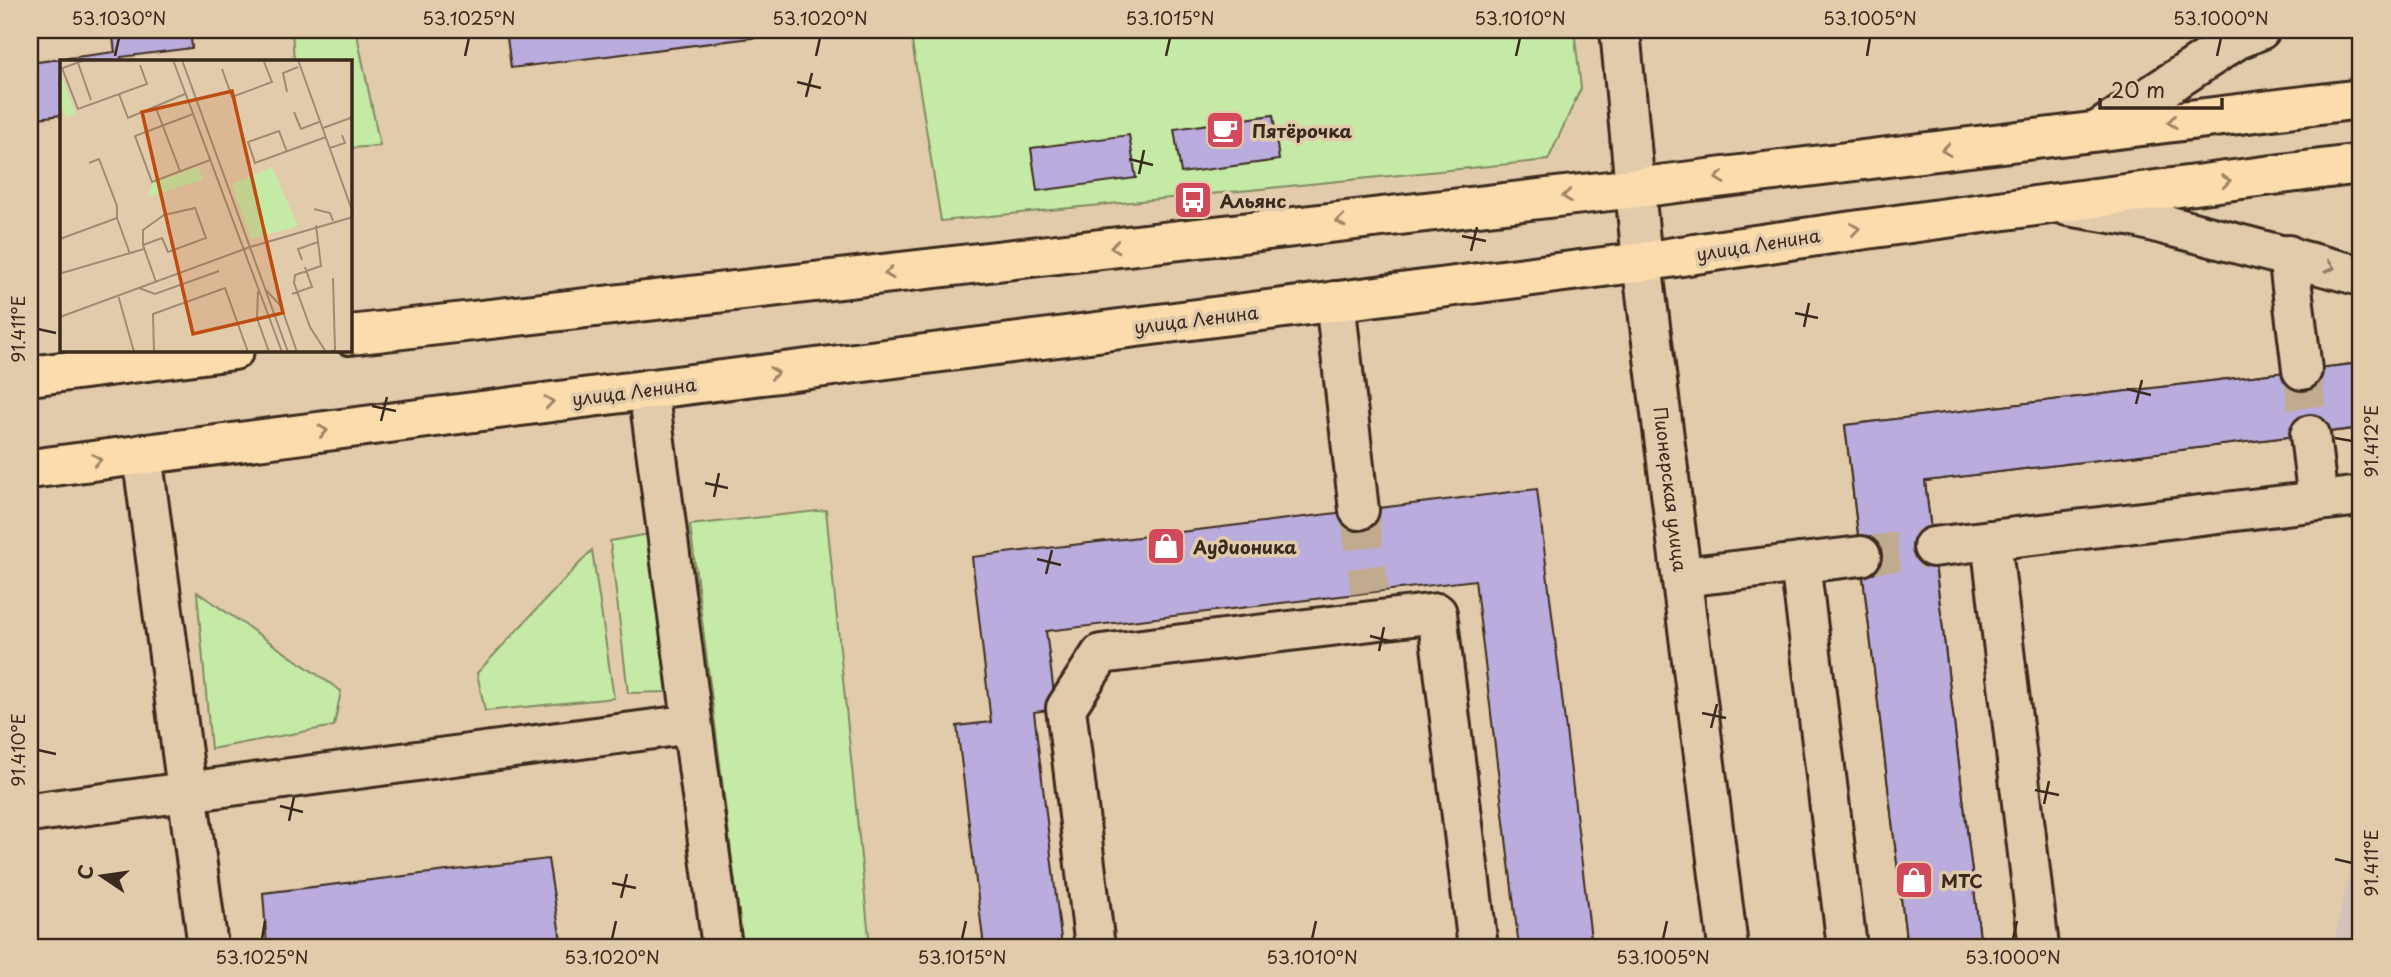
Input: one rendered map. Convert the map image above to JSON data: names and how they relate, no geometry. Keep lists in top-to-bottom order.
{
  "streets": {
    "main road": ["улица Ленина"],
    "street": ["Пионерская улица"]
  },
  "crossings": [
    ["улица Ленина", "Пионерская улица"]
  ],
  "places": {
    "cafe": ["Пятёрочка"],
    "bus stop": ["Альянс"],
    "shop": ["Аудионика", "МТС"]
  },
  "scale_bar": "20 m",
  "north": "left",
  "coordinates": [
    "53.1030°N",
    "53.1025°N",
    "53.1020°N",
    "53.1015°N",
    "53.1010°N",
    "53.1005°N",
    "53.1000°N",
    "91.411°E",
    "91.412°E",
    "91.410°E"
  ]
}
